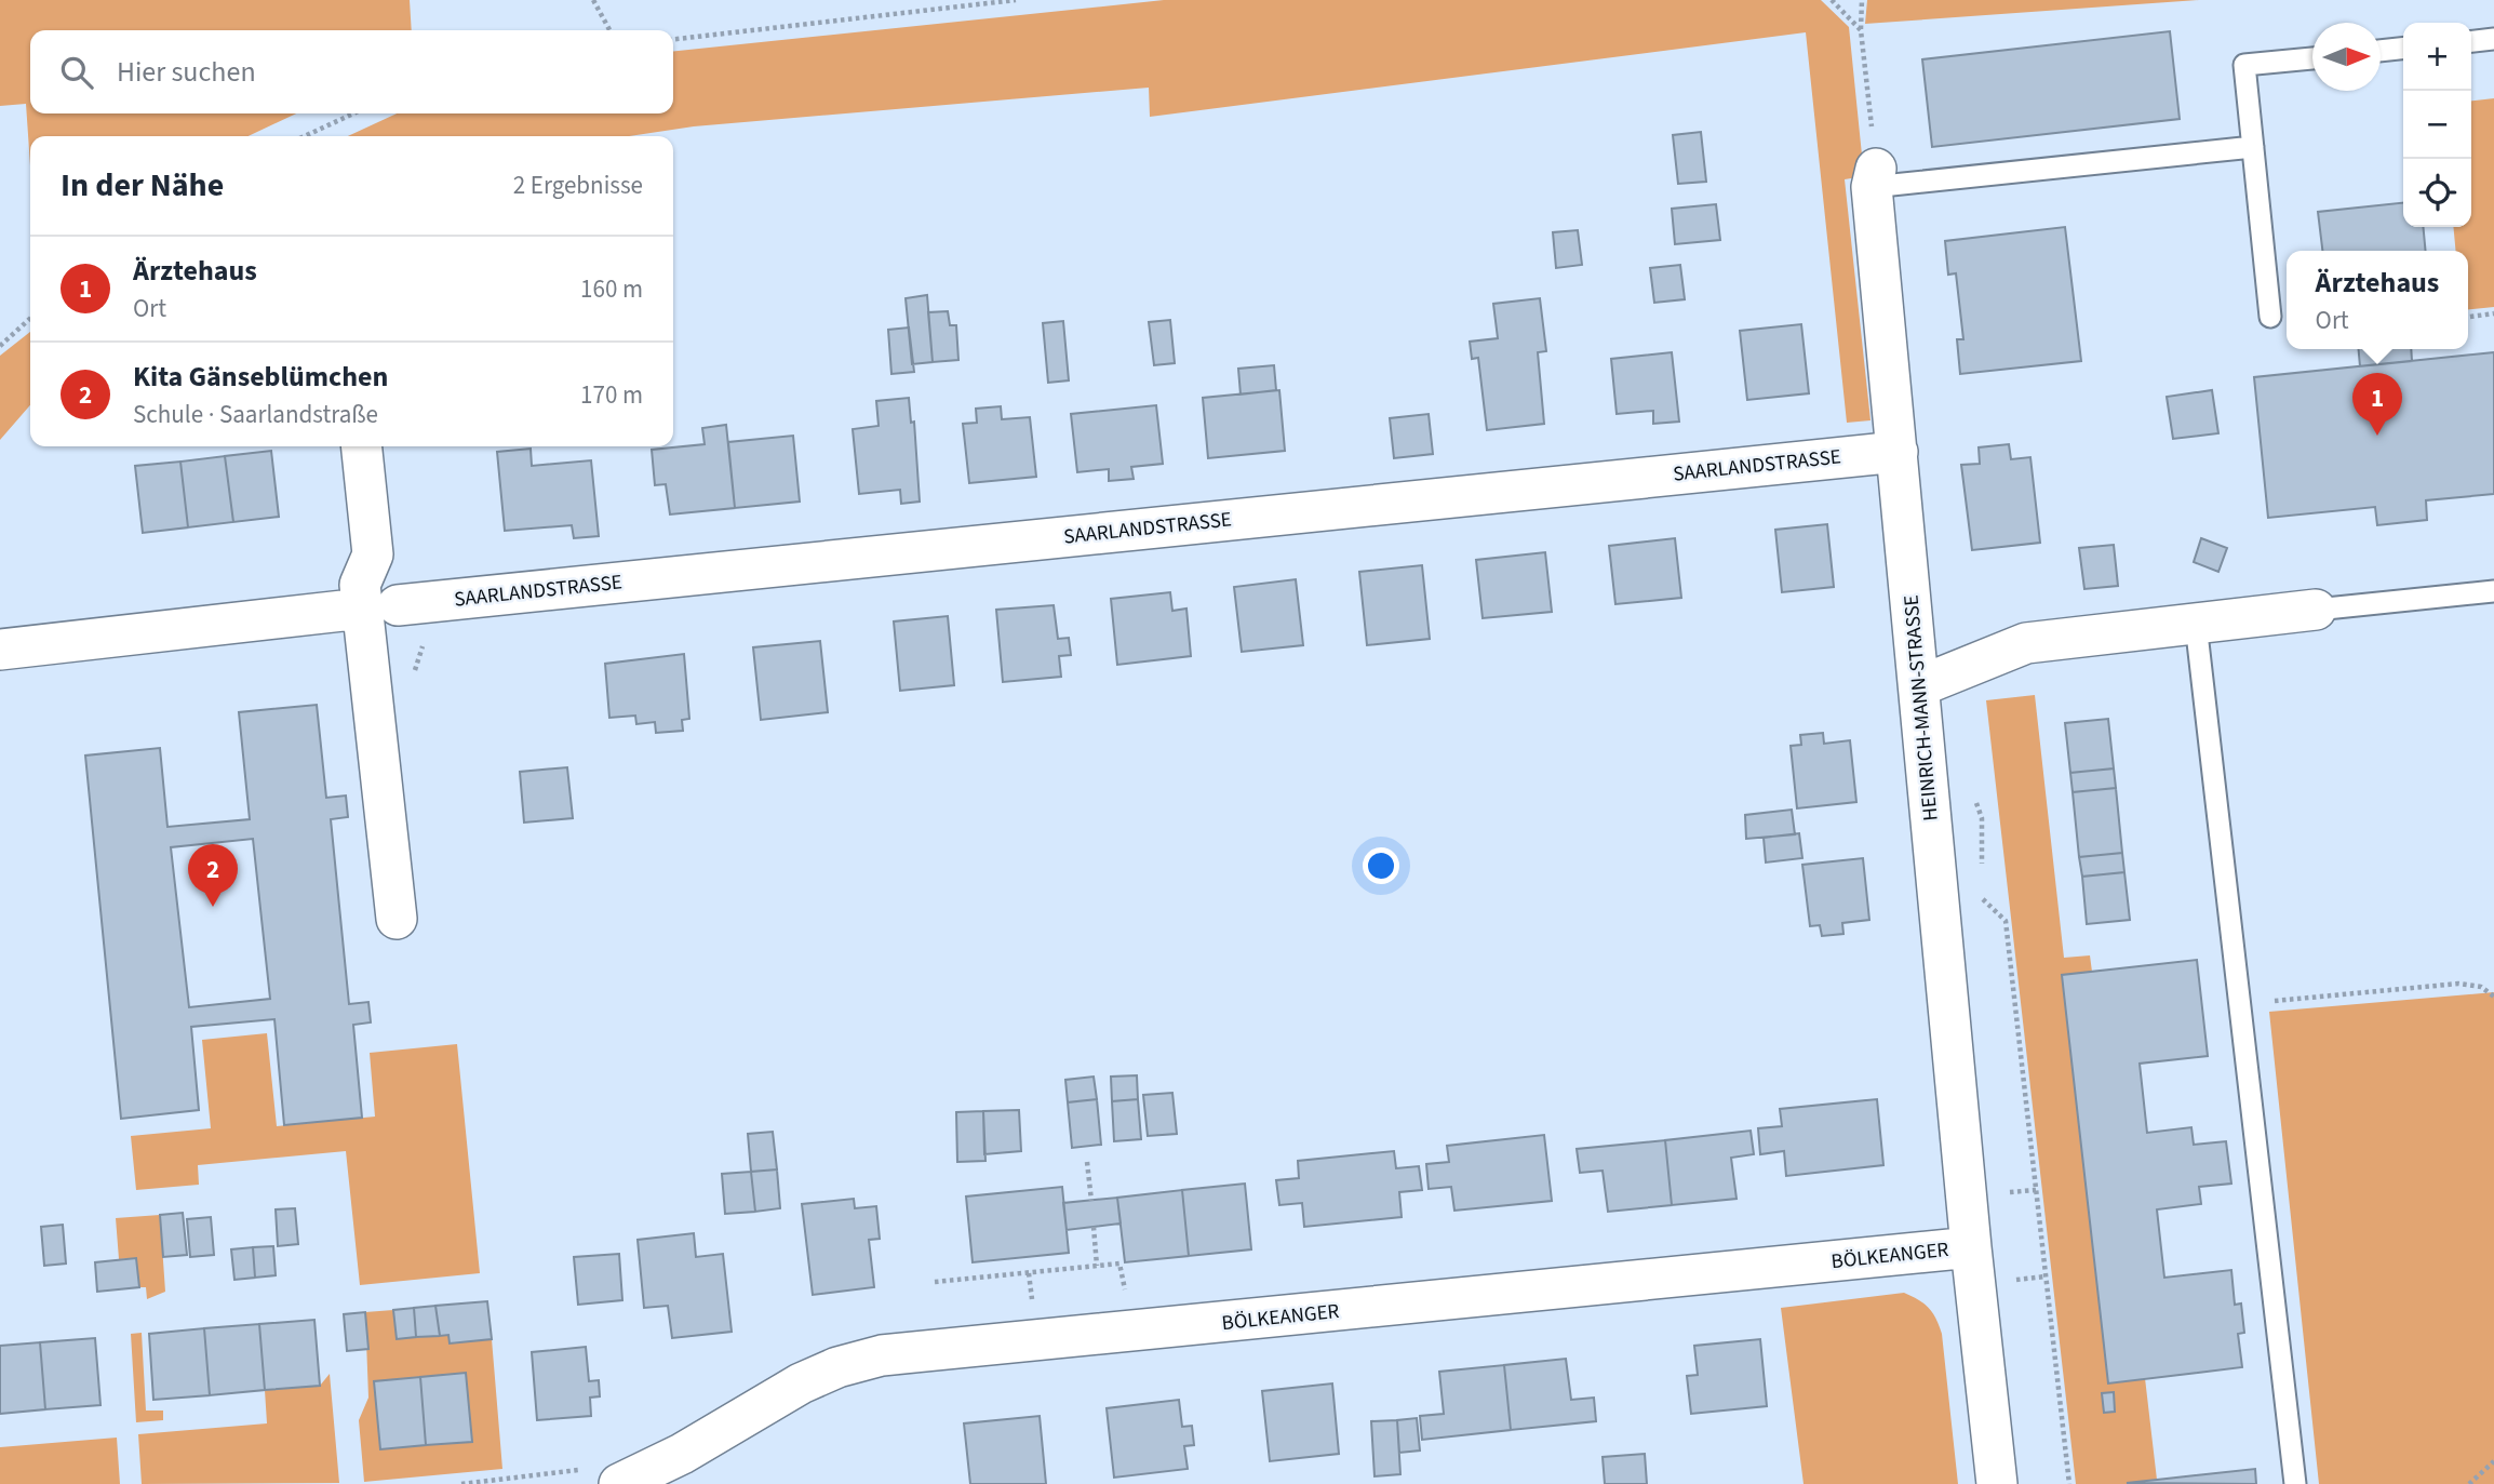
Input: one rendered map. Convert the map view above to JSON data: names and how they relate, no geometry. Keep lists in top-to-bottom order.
{
  "streets": {
    "street": ["SAARLANDSTRASSE", "HEINRICH-MANN-STRASSE", "BÖLKEANGER"]
  },
  "crossings": [
    ["SAARLANDSTRASSE", "HEINRICH-MANN-STRASSE"],
    ["HEINRICH-MANN-STRASSE", "BÖLKEANGER"]
  ],
  "north": "right",
  "page": {
    "map_buttons": ["+", "−"],
    "search": "Hier suchen",
    "heading": ["In der Nähe", "2 Ergebnisse"],
    "list": [
      {
        "mark": "1",
        "name": "Ärztehaus",
        "note": "Ort",
        "value": "160 m"
      },
      {
        "mark": "2",
        "name": "Kita Gänseblümchen",
        "note": "Schule · Saarlandstraße",
        "value": "170 m"
      }
    ],
    "popup": ["Ärztehaus", "Ort"],
    "pins": ["1", "2"]
  }
}
